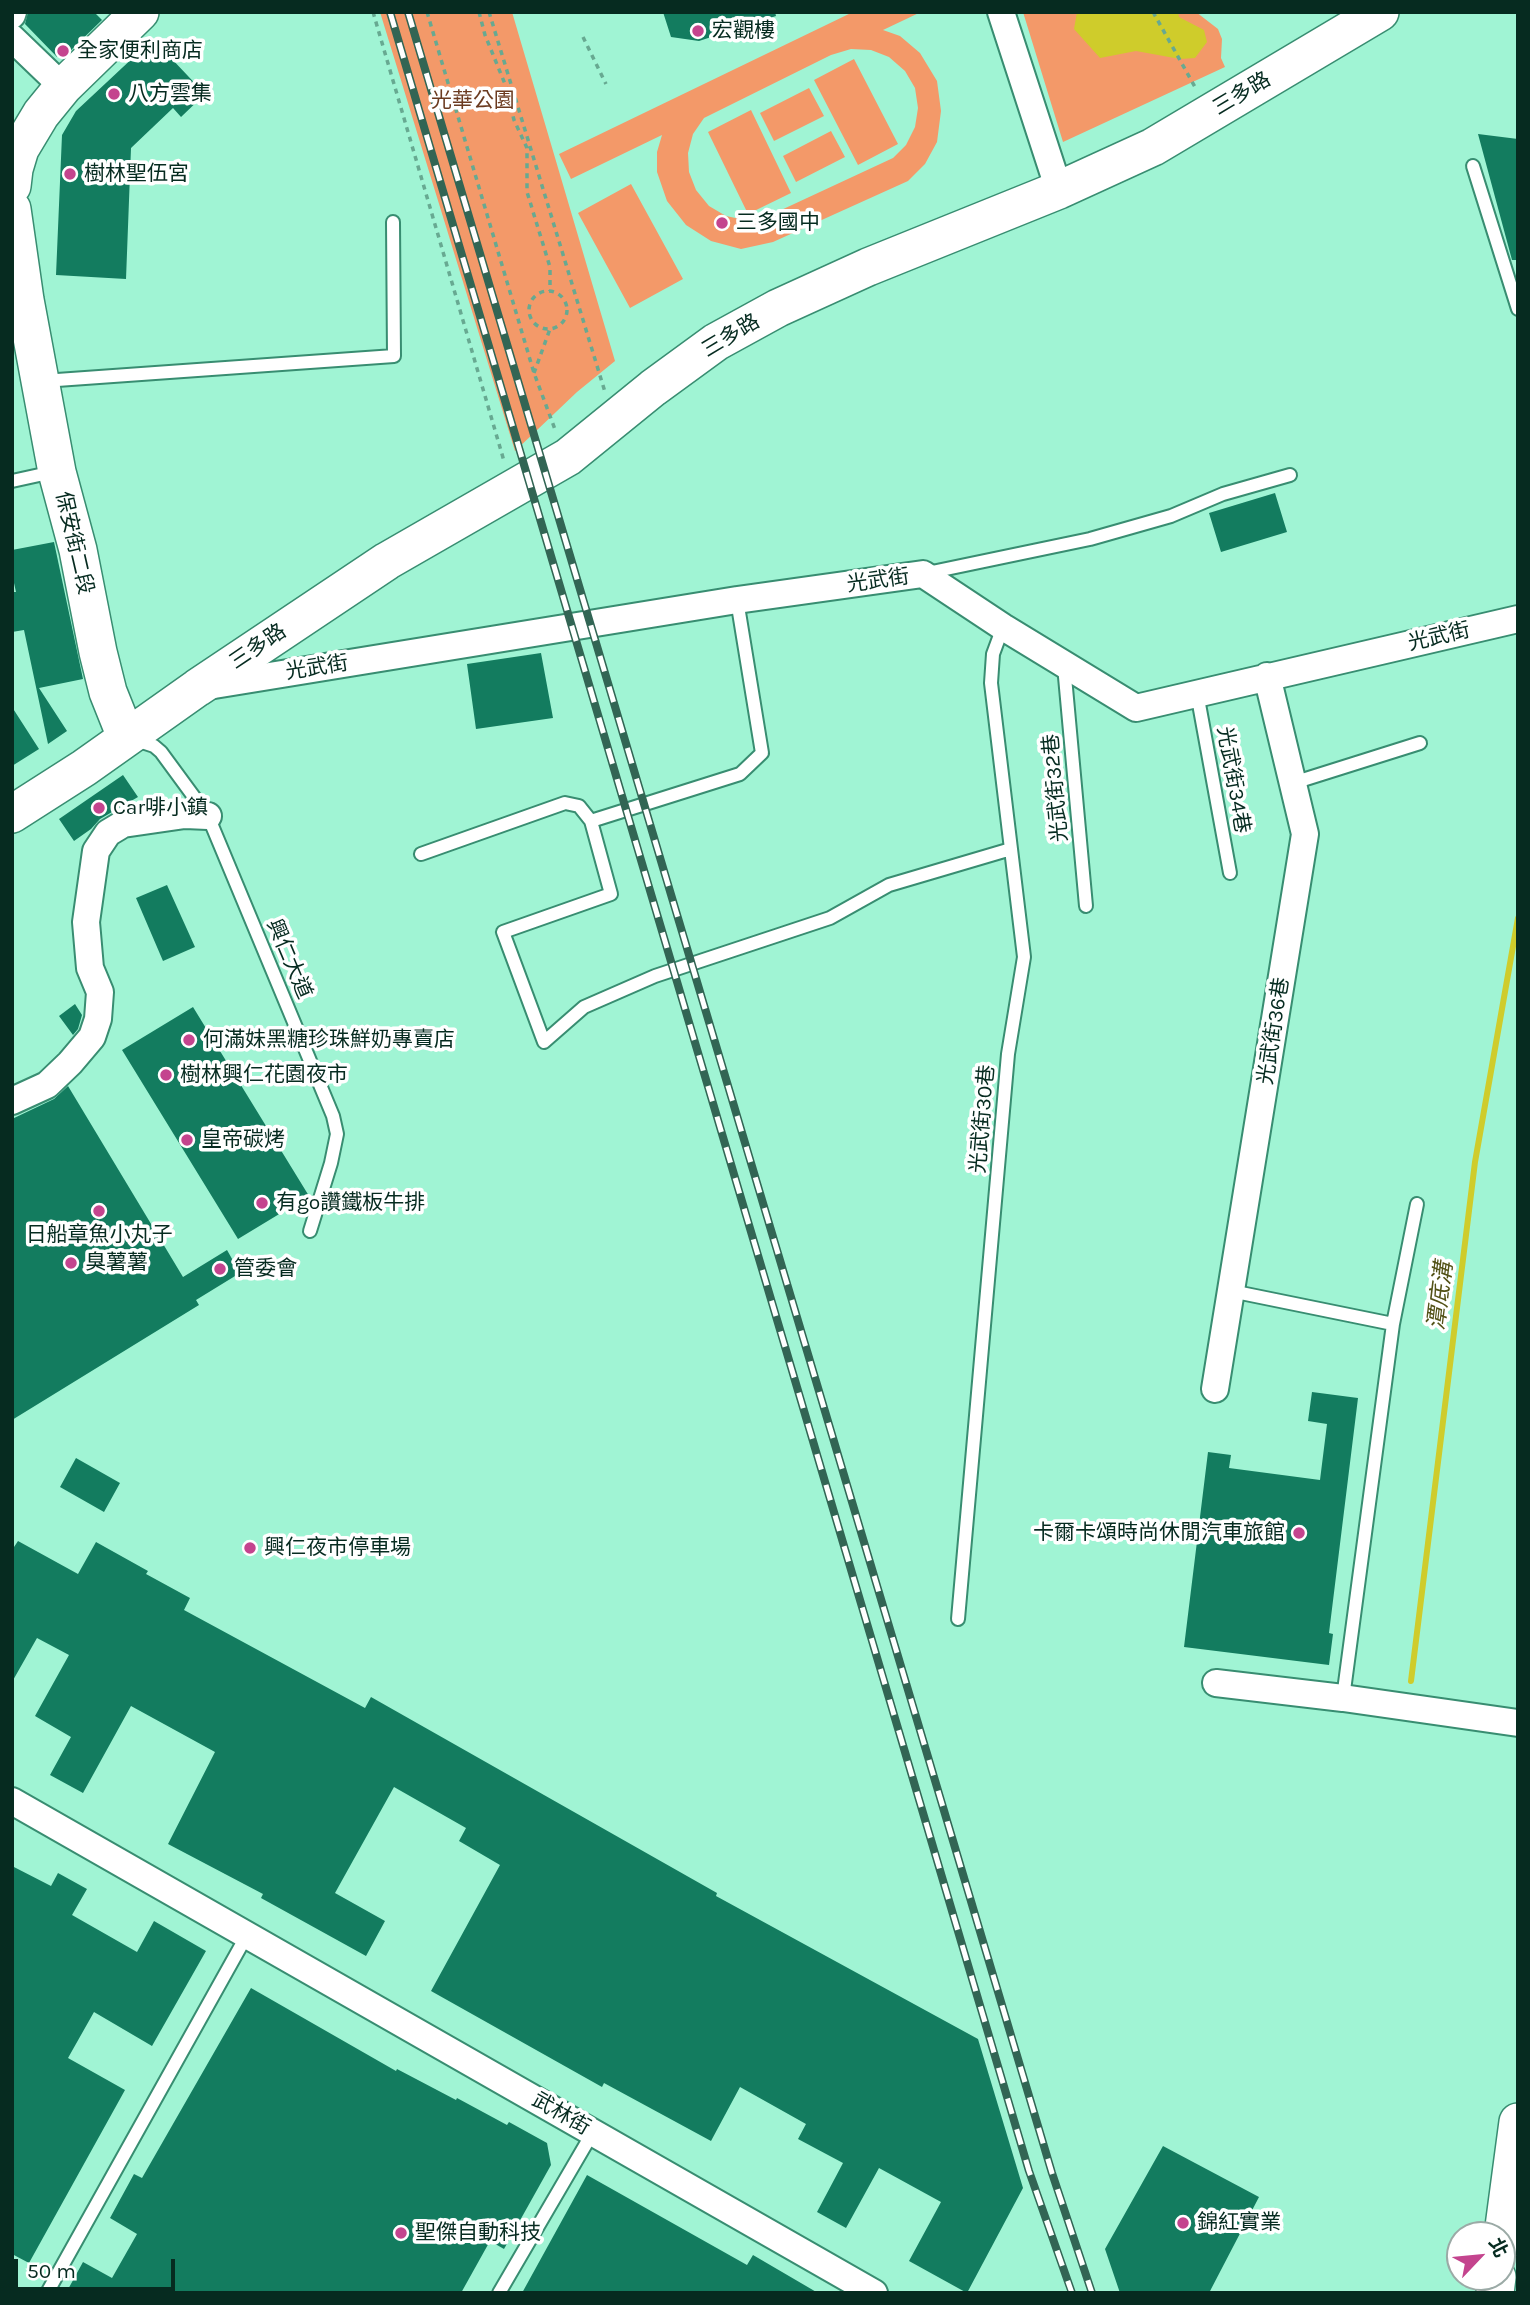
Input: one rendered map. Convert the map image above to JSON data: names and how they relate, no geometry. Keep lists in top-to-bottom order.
{
  "streets": {
    "street": [
      "三多路",
      "保安街二段",
      "光武街",
      "光武街36巷",
      "武林街"
    ],
    "lane": [
      "光武街34巷",
      "光武街32巷",
      "興仁大道",
      "光武街30巷"
    ]
  },
  "crossings": [
    ["三多路", "保安街二段"],
    ["三多路", "光武街"],
    ["三多路", "興仁大道"],
    ["保安街二段", "興仁大道"],
    ["光武街", "光武街34巷"],
    ["光武街", "光武街32巷"],
    ["光武街", "光武街36巷"],
    ["光武街", "光武街30巷"]
  ],
  "water": ["潭底溝"],
  "parks": ["光華公園"],
  "places": [
    "宏觀樓",
    "全家便利商店",
    "八方雲集",
    "樹林聖伍宮",
    "三多國中",
    "Car啡小鎮",
    "何滿妹黑糖珍珠鮮奶專賣店",
    "樹林興仁花園夜市",
    "皇帝碳烤",
    "有go讚鐵板牛排",
    "日船章魚小丸子",
    "臭薯薯",
    "管委會",
    "卡爾卡頌時尚休閒汽車旅館",
    "興仁夜市停車場",
    "錦紅實業",
    "聖傑自動科技"
  ],
  "scale_bar": "50 m",
  "north": "top right"
}
